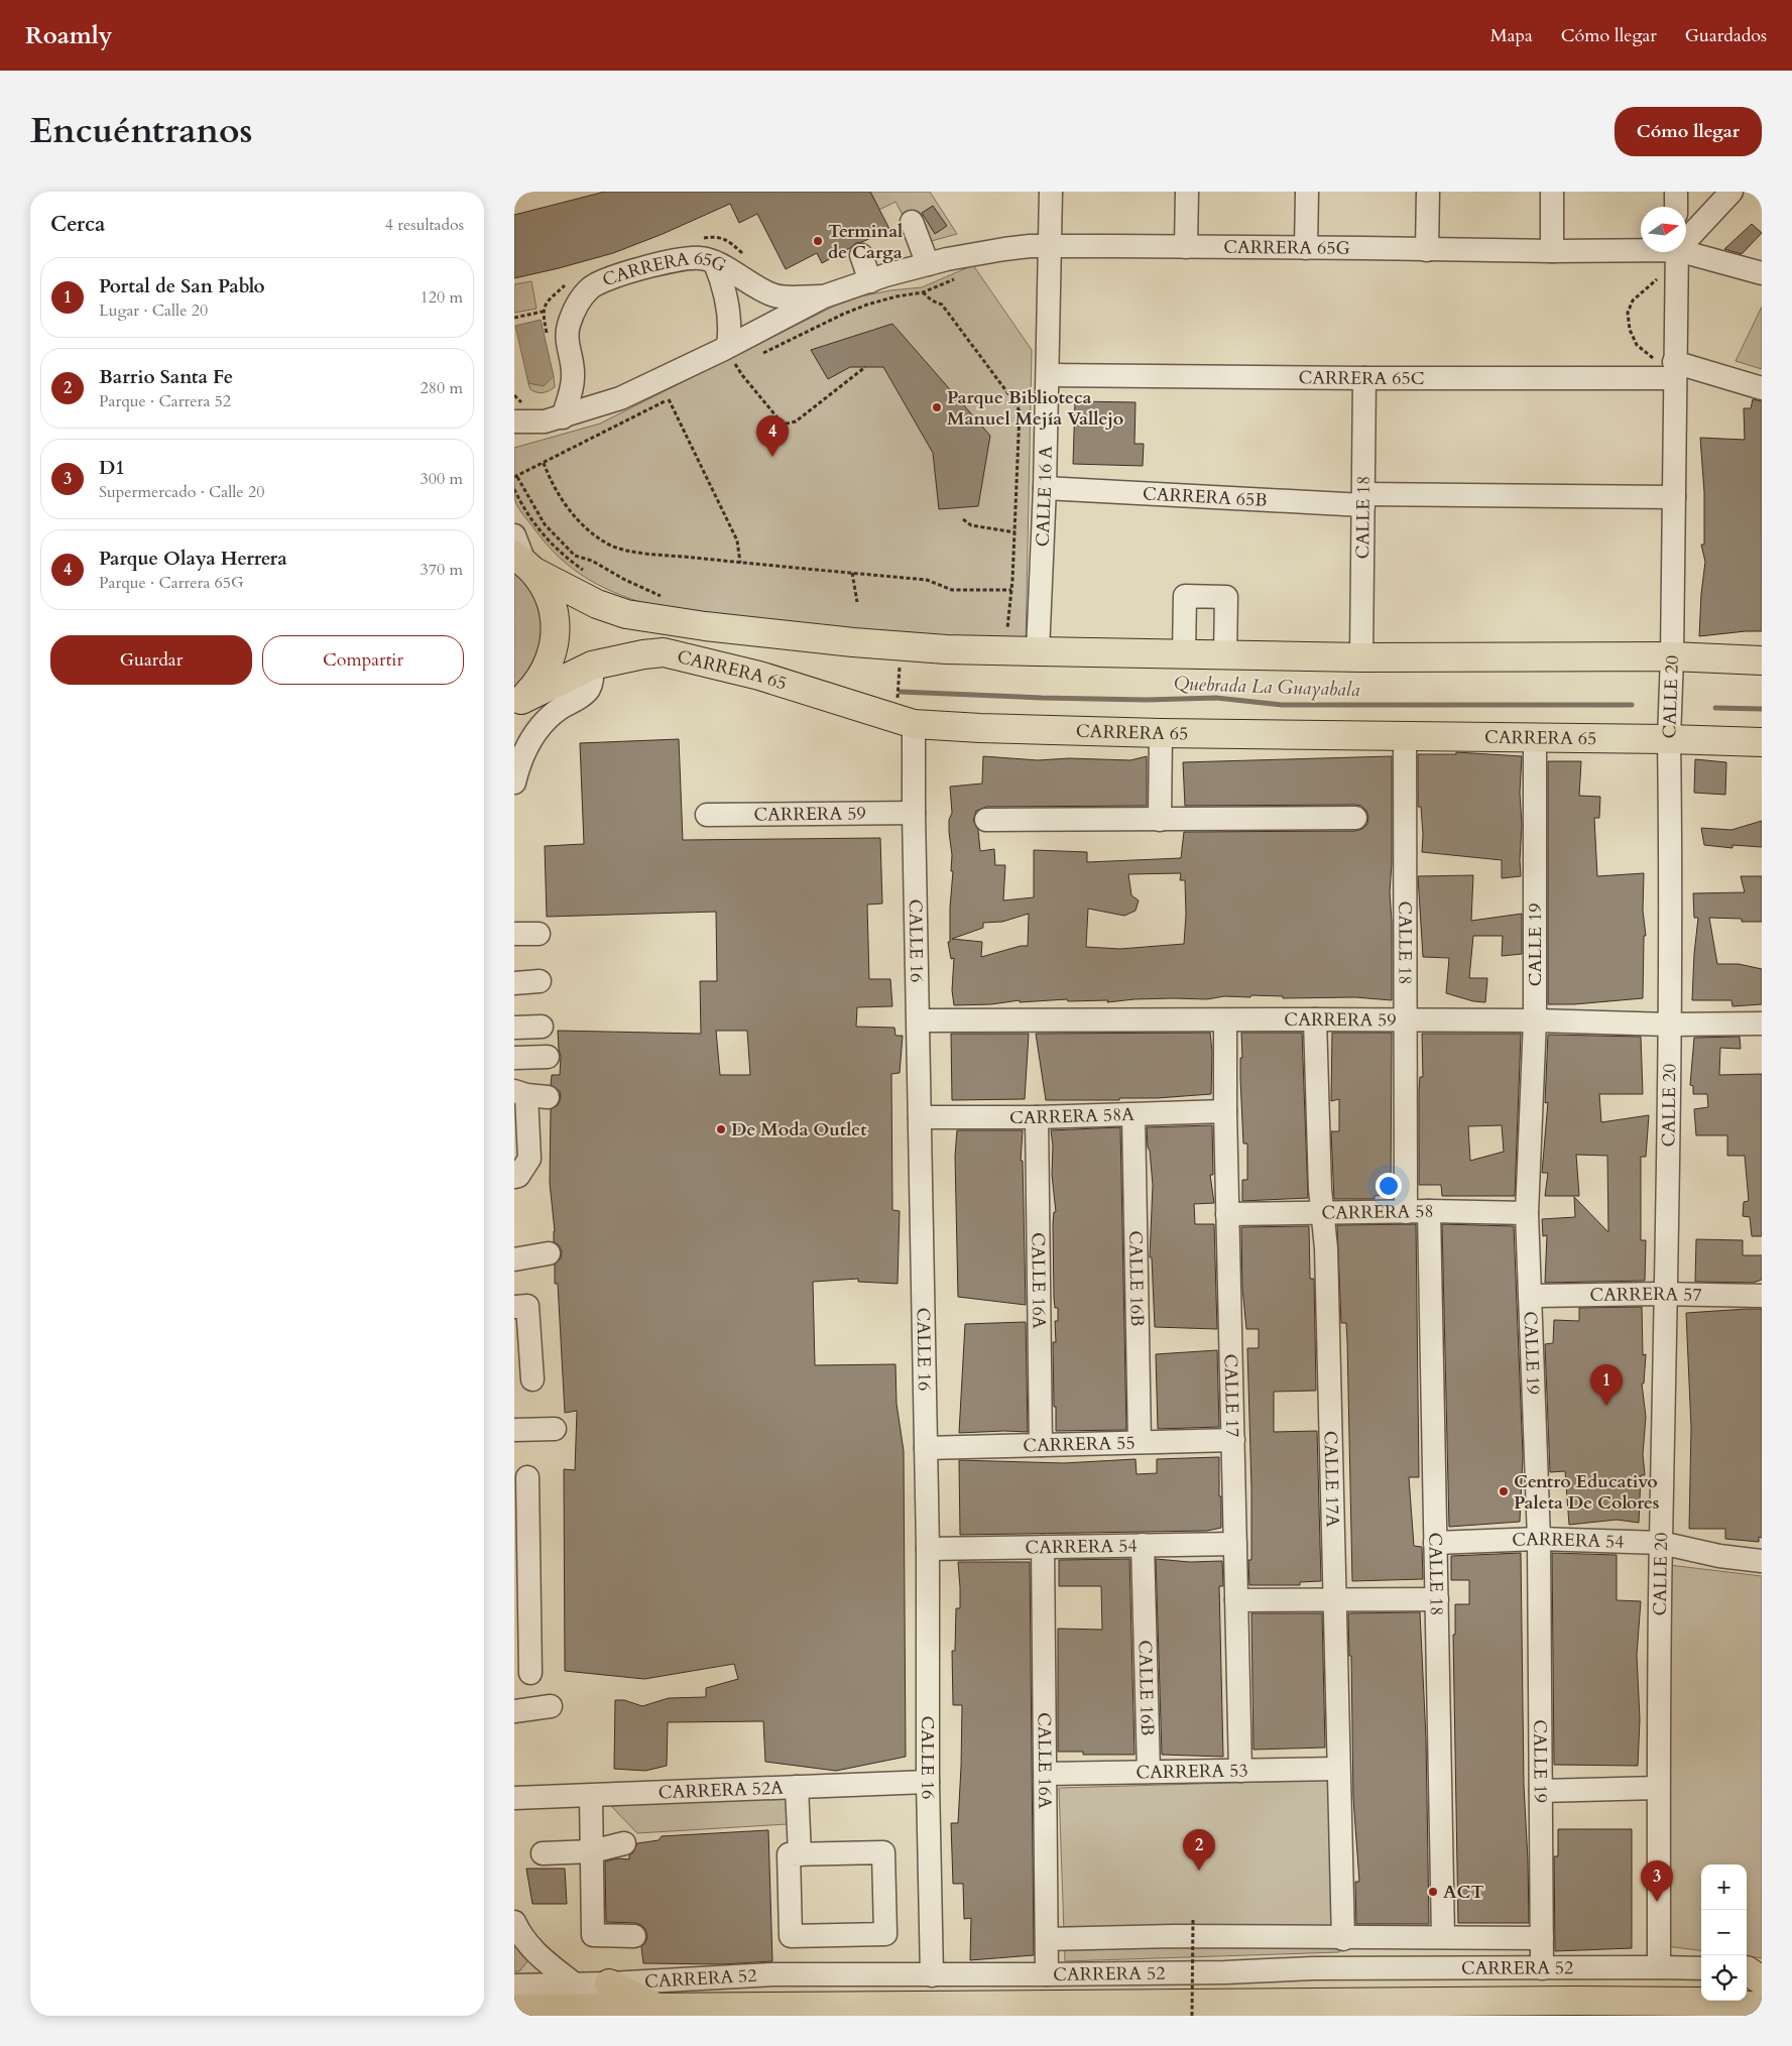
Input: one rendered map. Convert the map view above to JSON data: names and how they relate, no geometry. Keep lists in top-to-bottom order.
{
  "streets": {
    "main road": ["CARRERA 65", "CARRERA 52"],
    "street": [
      "CARRERA 65G",
      "CARRERA 65C",
      "CALLE 16 A",
      "CARRERA 65B",
      "CALLE 18",
      "CALLE 20",
      "CARRERA 59",
      "CALLE 16",
      "CALLE 19",
      "CARRERA 58A",
      "CARRERA 58",
      "CALLE 16B",
      "CALLE 16A",
      "CARRERA 57",
      "CALLE 17",
      "CARRERA 55",
      "CALLE 17A",
      "CARRERA 54",
      "CARRERA 53",
      "CARRERA 52A"
    ]
  },
  "crossings": [
    ["CARRERA 65G", "CALLE 16 A"],
    ["CARRERA 65C", "CALLE 16 A"],
    ["CARRERA 65C", "CALLE 18"],
    ["CARRERA 65C", "CALLE 20"],
    ["CALLE 16 A", "CARRERA 65B"],
    ["CALLE 16 A", "CARRERA 65"],
    ["CARRERA 65B", "CALLE 18"],
    ["CARRERA 65B", "CALLE 20"],
    ["CALLE 18", "CARRERA 65"],
    ["CALLE 18", "CARRERA 59"],
    ["CALLE 18", "CARRERA 58"],
    ["CALLE 18", "CARRERA 54"],
    ["CALLE 18", "CARRERA 52"],
    ["CARRERA 65", "CALLE 20"],
    ["CARRERA 65", "CALLE 16"],
    ["CARRERA 65", "CALLE 19"],
    ["CALLE 20", "CARRERA 59"],
    ["CALLE 20", "CARRERA 57"],
    ["CALLE 20", "CARRERA 54"],
    ["CALLE 20", "CARRERA 52"],
    ["CARRERA 59", "CALLE 16"],
    ["CARRERA 59", "CALLE 19"],
    ["CARRERA 59", "CALLE 17"],
    ["CARRERA 59", "CALLE 17A"],
    ["CALLE 16", "CARRERA 58A"],
    ["CALLE 16", "CARRERA 55"],
    ["CALLE 16", "CARRERA 54"],
    ["CALLE 16", "CARRERA 52A"],
    ["CALLE 16", "CARRERA 52"],
    ["CALLE 19", "CARRERA 58"],
    ["CALLE 19", "CARRERA 57"],
    ["CALLE 19", "CARRERA 54"],
    ["CALLE 19", "CARRERA 52"],
    ["CARRERA 58A", "CALLE 16B"],
    ["CARRERA 58A", "CALLE 16A"],
    ["CARRERA 58A", "CALLE 17"],
    ["CARRERA 58", "CALLE 17"],
    ["CARRERA 58", "CALLE 17A"],
    ["CALLE 16B", "CARRERA 55"],
    ["CALLE 16B", "CARRERA 54"],
    ["CALLE 16B", "CARRERA 53"],
    ["CALLE 16A", "CARRERA 55"],
    ["CALLE 16A", "CARRERA 54"],
    ["CALLE 16A", "CARRERA 53"],
    ["CALLE 16A", "CARRERA 52"],
    ["CALLE 17", "CARRERA 55"],
    ["CALLE 17", "CARRERA 54"],
    ["CALLE 17", "CARRERA 53"],
    ["CALLE 17A", "CARRERA 53"],
    ["CALLE 17A", "CARRERA 52"]
  ],
  "water": ["Quebrada La Guayabala"],
  "places": [
    "Terminal de Carga",
    "Parque Biblioteca Manuel Mejía Vallejo",
    "De Moda Outlet",
    "Centro Educativo Paleta De Colores",
    "ACT"
  ],
  "north": "right",
  "page": {
    "header": "Roamly",
    "nav": ["Mapa", "Cómo llegar", "Guardados"],
    "title": "Encuéntranos",
    "buttons": [
      "Cómo llegar",
      ["Guardar", "Compartir"]
    ],
    "heading": ["Cerca", "4 resultados"],
    "list": [
      {
        "mark": "1",
        "name": "Portal de San Pablo",
        "note": "Lugar · Calle 20",
        "value": "120 m"
      },
      {
        "mark": "2",
        "name": "Barrio Santa Fe",
        "note": "Parque · Carrera 52",
        "value": "280 m"
      },
      {
        "mark": "3",
        "name": "D1",
        "note": "Supermercado · Calle 20",
        "value": "300 m"
      },
      {
        "mark": "4",
        "name": "Parque Olaya Herrera",
        "note": "Parque · Carrera 65G",
        "value": "370 m"
      }
    ],
    "pins": [
      "4",
      "1",
      "2",
      "3"
    ],
    "map_buttons": ["+", "−"]
  }
}
